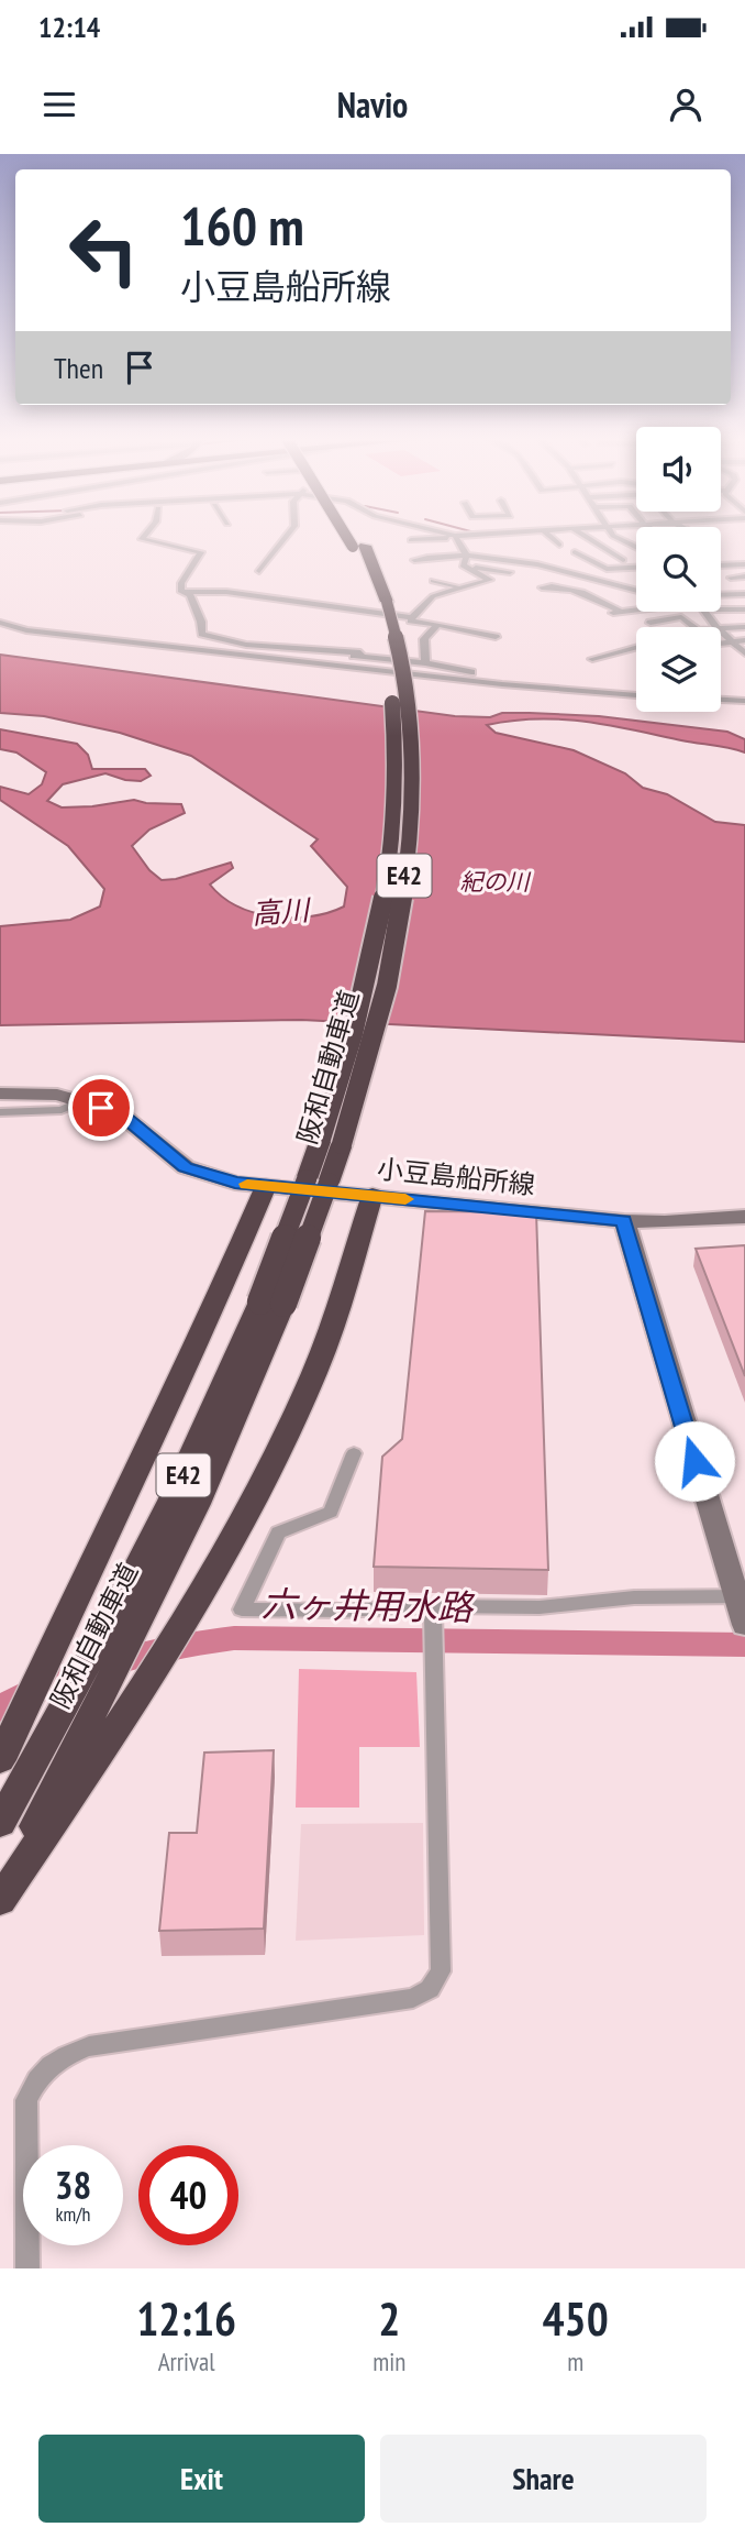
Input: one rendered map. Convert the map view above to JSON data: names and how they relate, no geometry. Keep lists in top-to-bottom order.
{
  "streets": {
    "highway": ["E42", "阪和自動車道"],
    "main road": ["小豆島船所線"]
  },
  "water": ["紀の川", "高川", "六ヶ井用水路"],
  "page": {
    "status": "12:14",
    "header": "Navio",
    "turn": ["160 m", "小豆島船所線"],
    "then": "Then",
    "speed": "38 km/h",
    "limit": "40",
    "eta": [
      "12:16",
      "Arrival",
      "2",
      "min",
      "450",
      "m"
    ],
    "buttons": ["Exit", "Share"]
  }
}
